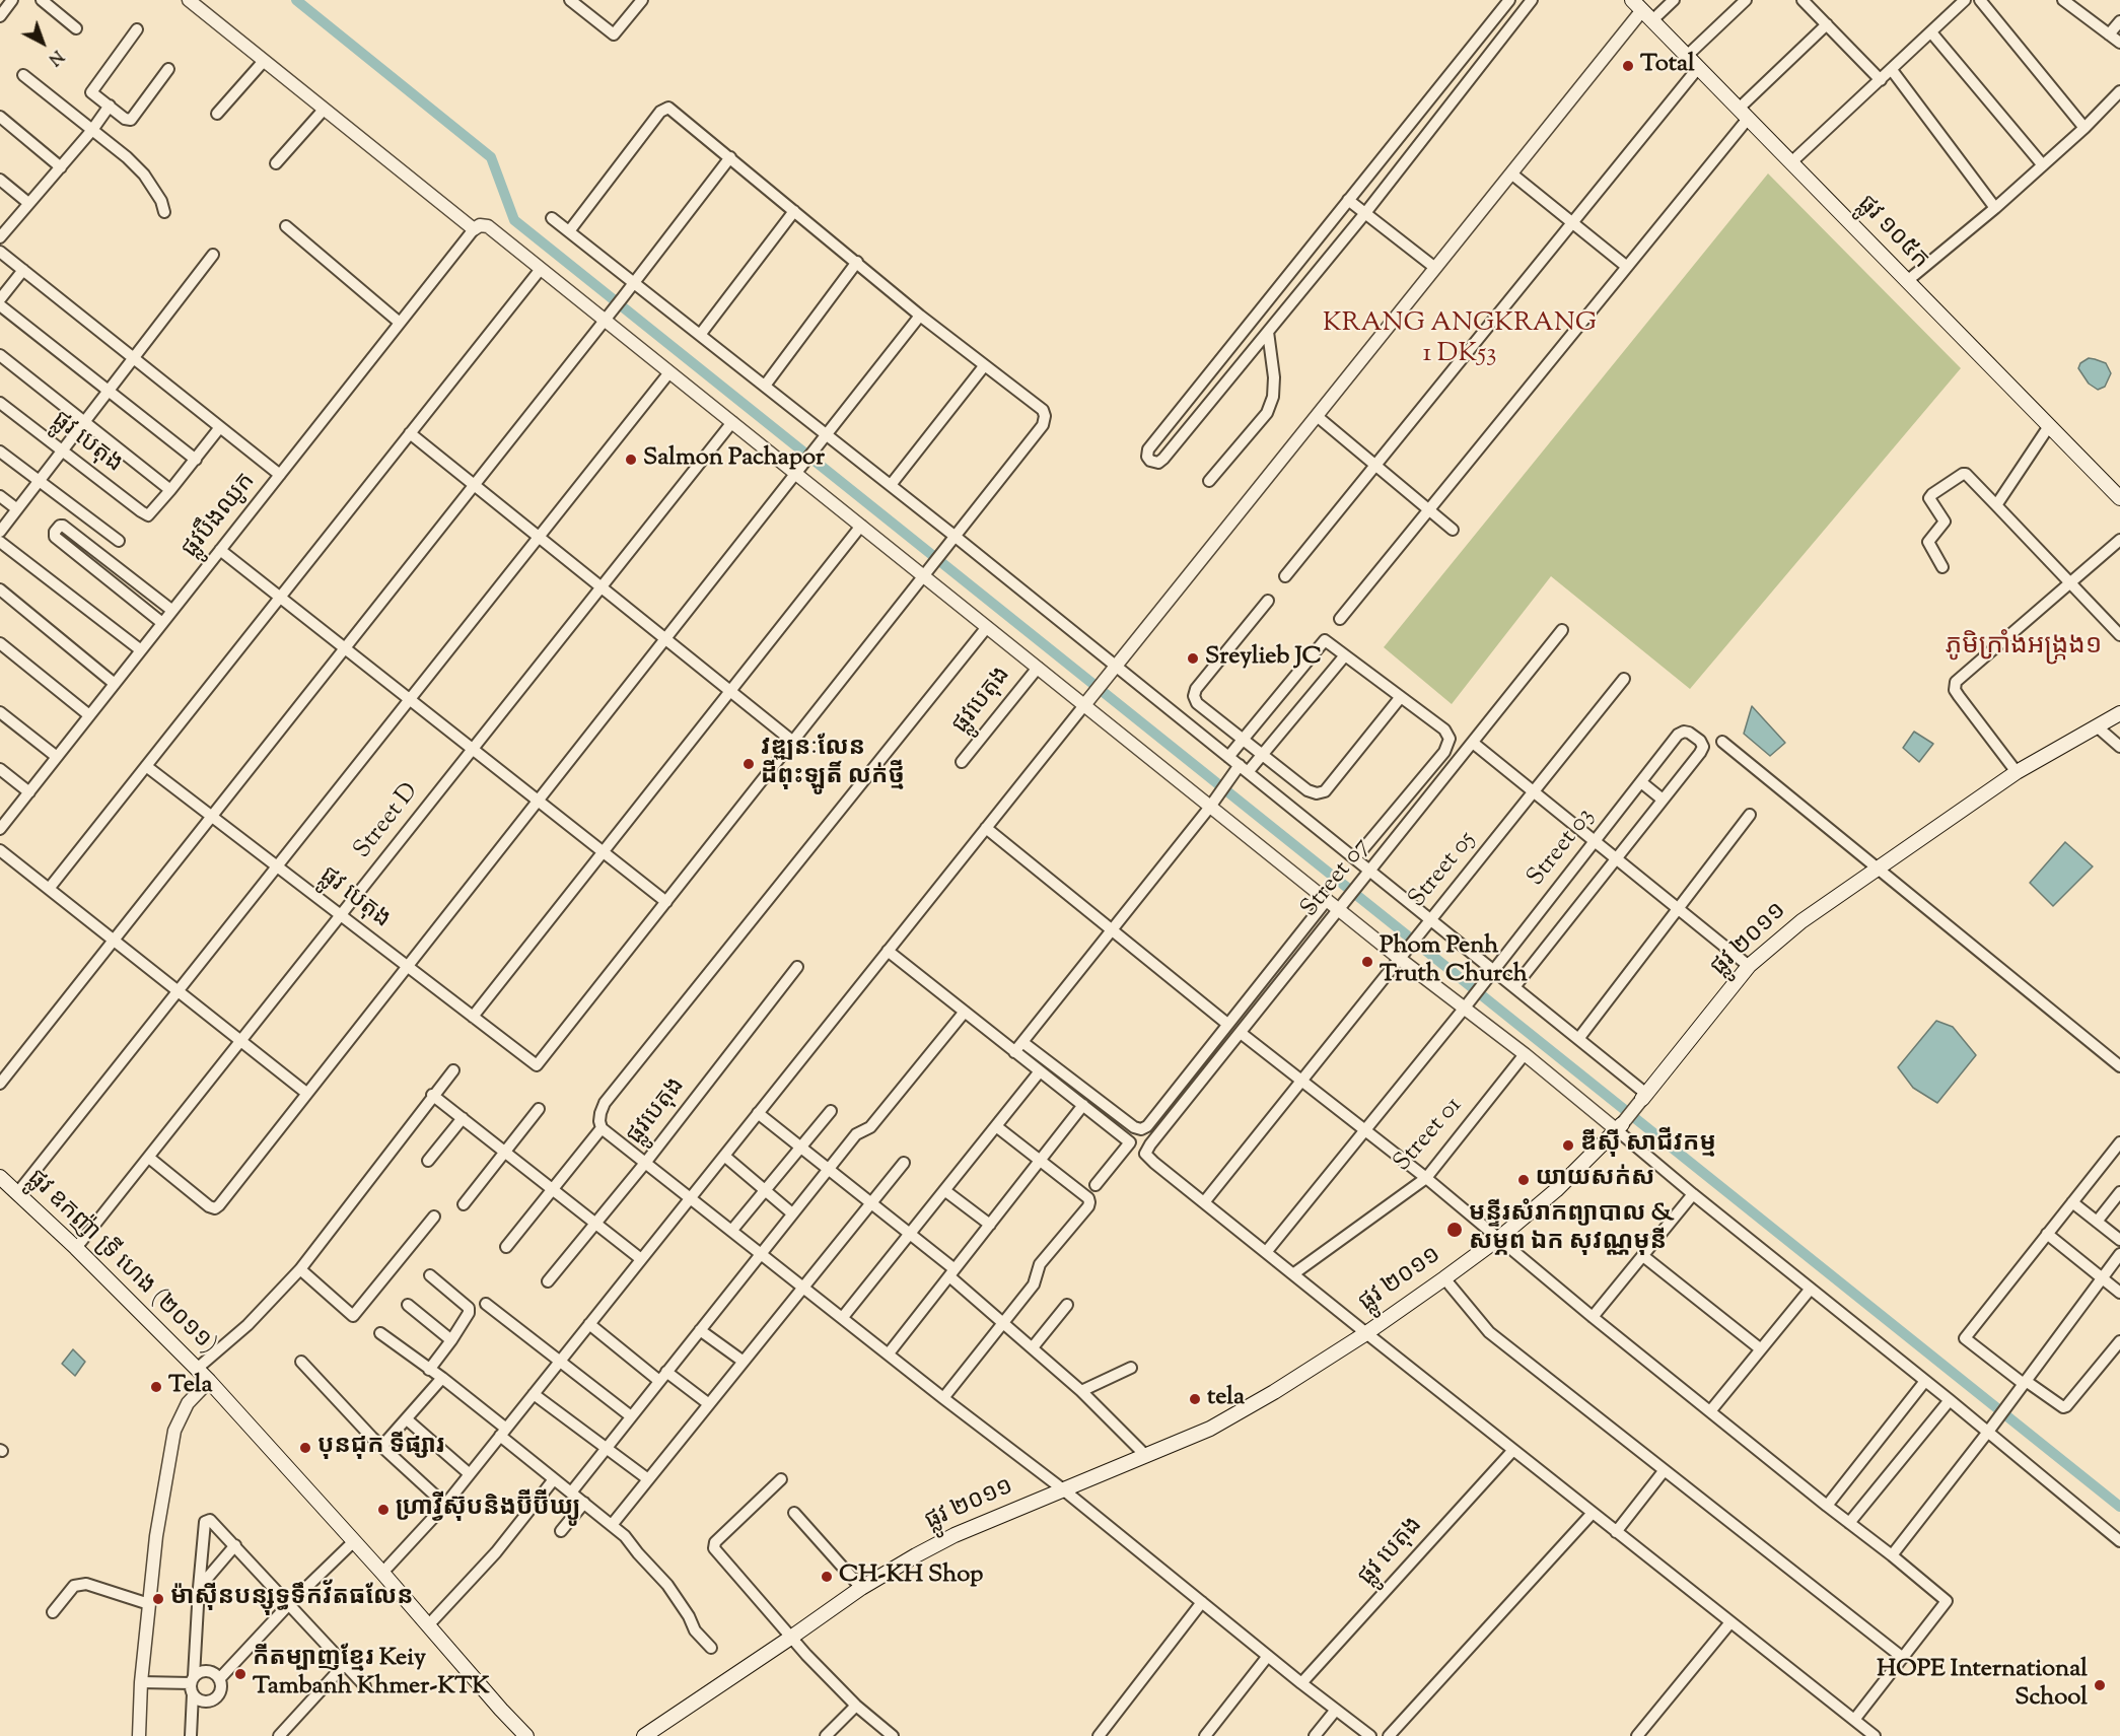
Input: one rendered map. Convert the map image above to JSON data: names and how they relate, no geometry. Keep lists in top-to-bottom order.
{
  "streets": {
    "main road": ["ផ្លូវ ១០៥ក", "ផ្លូវ ២០១១", "ផ្លូវ ឧកញ៉ា ទ្រី ហេង (២០១១)"],
    "street": [
      "ផ្លូវ បេតុង",
      "ផ្លូវបឹងឈូក",
      "ផ្លូវបេតុង",
      "Street D",
      "Street 03",
      "Street 05",
      "Street 07",
      "Street 01"
    ]
  },
  "crossings": [
    ["ផ្លូវ បេតុង", "Street D"],
    ["Street D", "ផ្លូវ ឧកញ៉ា ទ្រី ហេង (២០១១)"],
    ["Street 05", "Street 07"]
  ],
  "districts": ["KRANG ANGKRANG 1 DK53", "ភូមិក្រាំងអង្រ្កង១"],
  "places": [
    "Total",
    "Salmon Pachapor",
    "Sreylieb JC",
    "វឌ្ឍនៈលែន ដីពុះឡូតិ៍ លក់ថ្មី",
    "Phom Penh Truth Church",
    "ឌីស៊ី សាជីវកម្ម",
    "យាយសក់ស",
    "មន្ទីរសំរាកព្យាបាល & សម្ភព ឯក សុវណ្ណមុនី",
    "Tela",
    "tela",
    "បុនជុក ទីផ្សារ",
    "ហ្រាវ្វីស៊ុបនិងប៊ីប៊ីឃ្យូ",
    "CH-KH Shop",
    "ម៉ាស៊ីនបន្សុទ្ធទឹកវ័តធលែន",
    "កីតម្បាញខ្មែរ Keiy Tambanh Khmer-KTK",
    "HOPE International School"
  ],
  "north": "bottom right"
}
